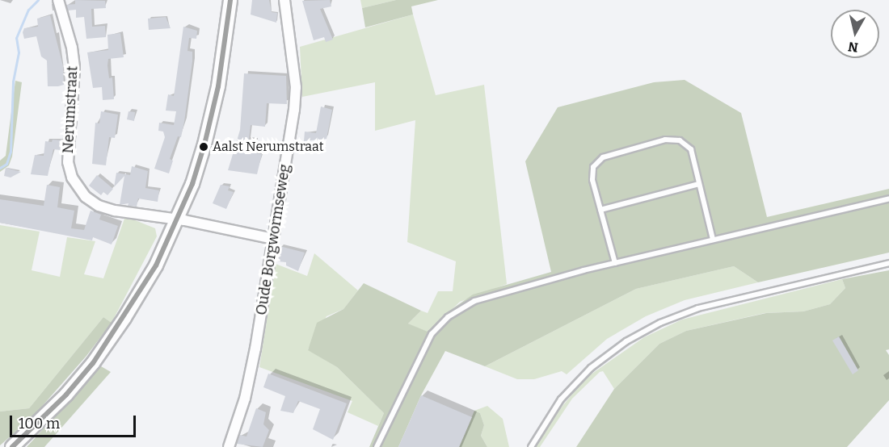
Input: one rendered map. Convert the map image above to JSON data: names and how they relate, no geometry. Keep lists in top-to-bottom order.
{
  "streets": {
    "street": ["Nerumstraat", "Oude Borgwormseweg"]
  },
  "crossings": [
    ["Nerumstraat", "Oude Borgwormseweg"]
  ],
  "places": ["Aalst Nerumstraat"],
  "scale_bar": "100 m",
  "north": "bottom"
}
